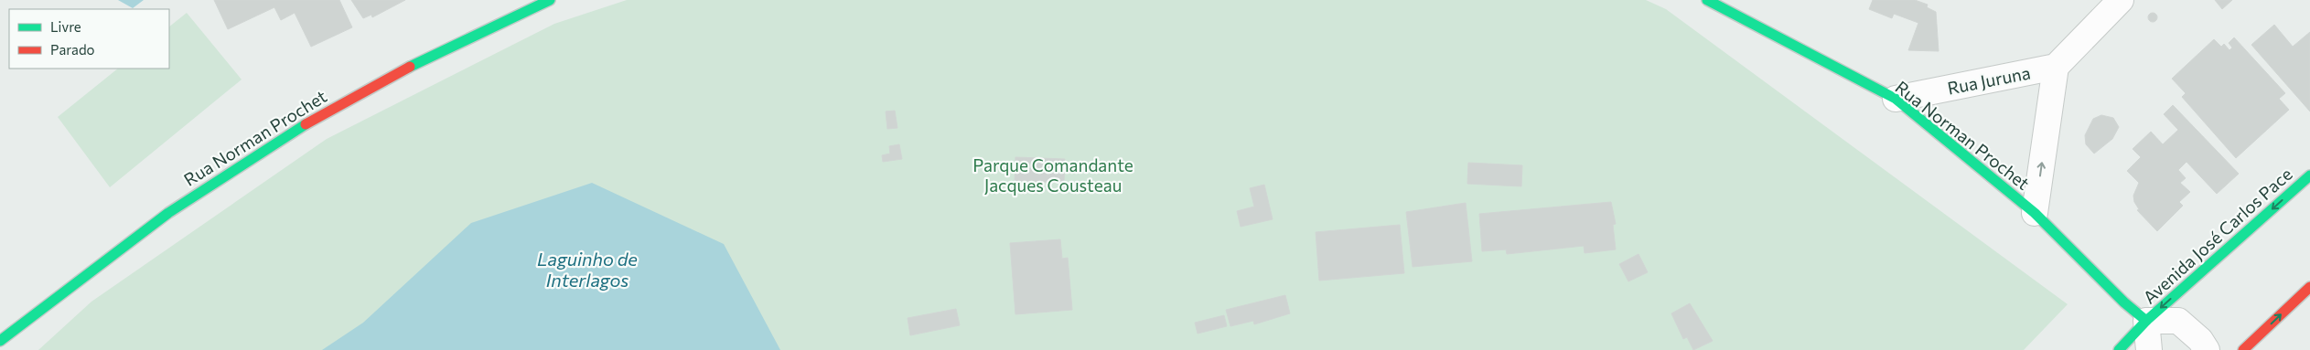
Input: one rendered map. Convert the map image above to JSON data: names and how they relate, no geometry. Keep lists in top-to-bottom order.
{
  "streets": {
    "street": ["Rua Juruna", "Rua Norman Prochet", "Avenida José Carlos Pace"]
  },
  "crossings": [
    ["Rua Juruna", "Rua Norman Prochet"],
    ["Rua Norman Prochet", "Avenida José Carlos Pace"]
  ],
  "one_way": ["Rua Juruna"],
  "water": ["Laguinho de Interlagos"],
  "parks": ["Parque Comandante Jacques Cousteau"],
  "legend": ["Livre", "Parado"]
}
